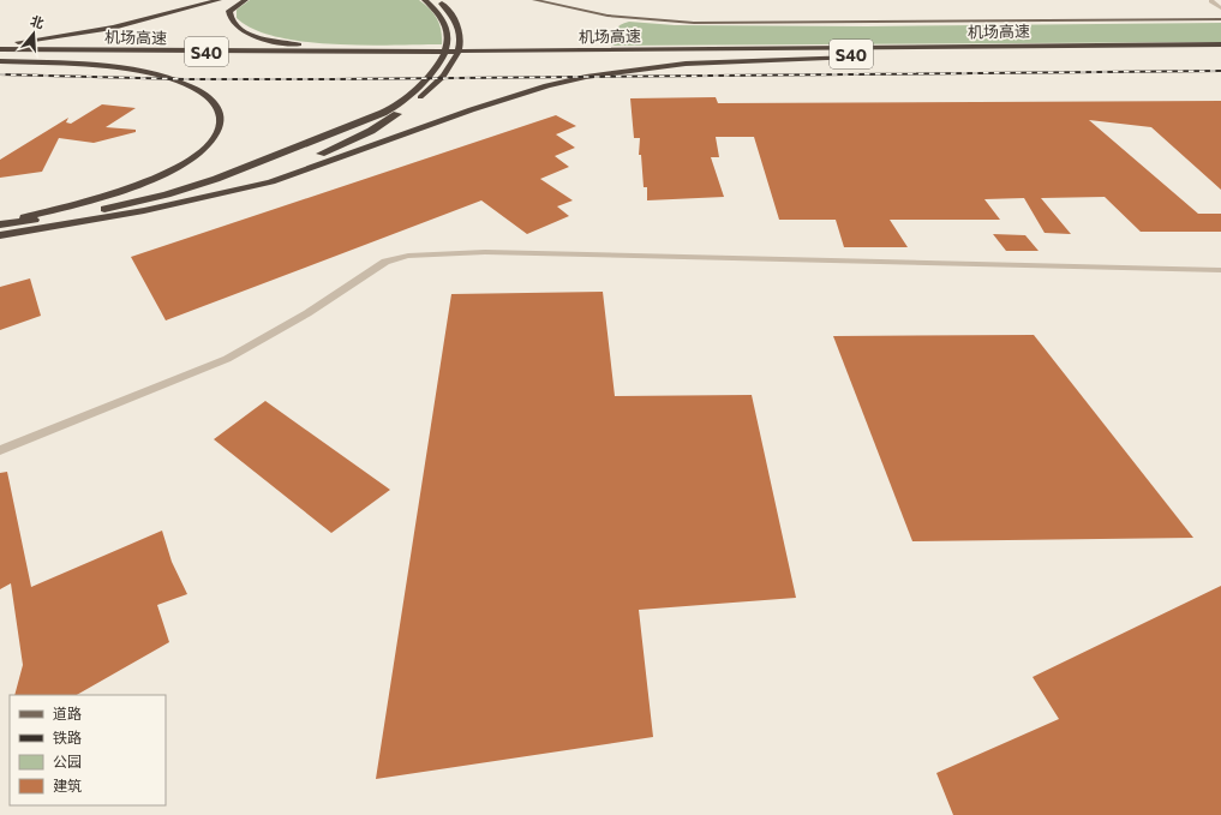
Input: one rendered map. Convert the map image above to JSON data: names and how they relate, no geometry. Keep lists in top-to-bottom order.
{
  "streets": {
    "highway": ["机场高速", "S40"]
  },
  "legend": [
    "道路",
    "铁路",
    "公园",
    "建筑"
  ],
  "north": "top"
}
